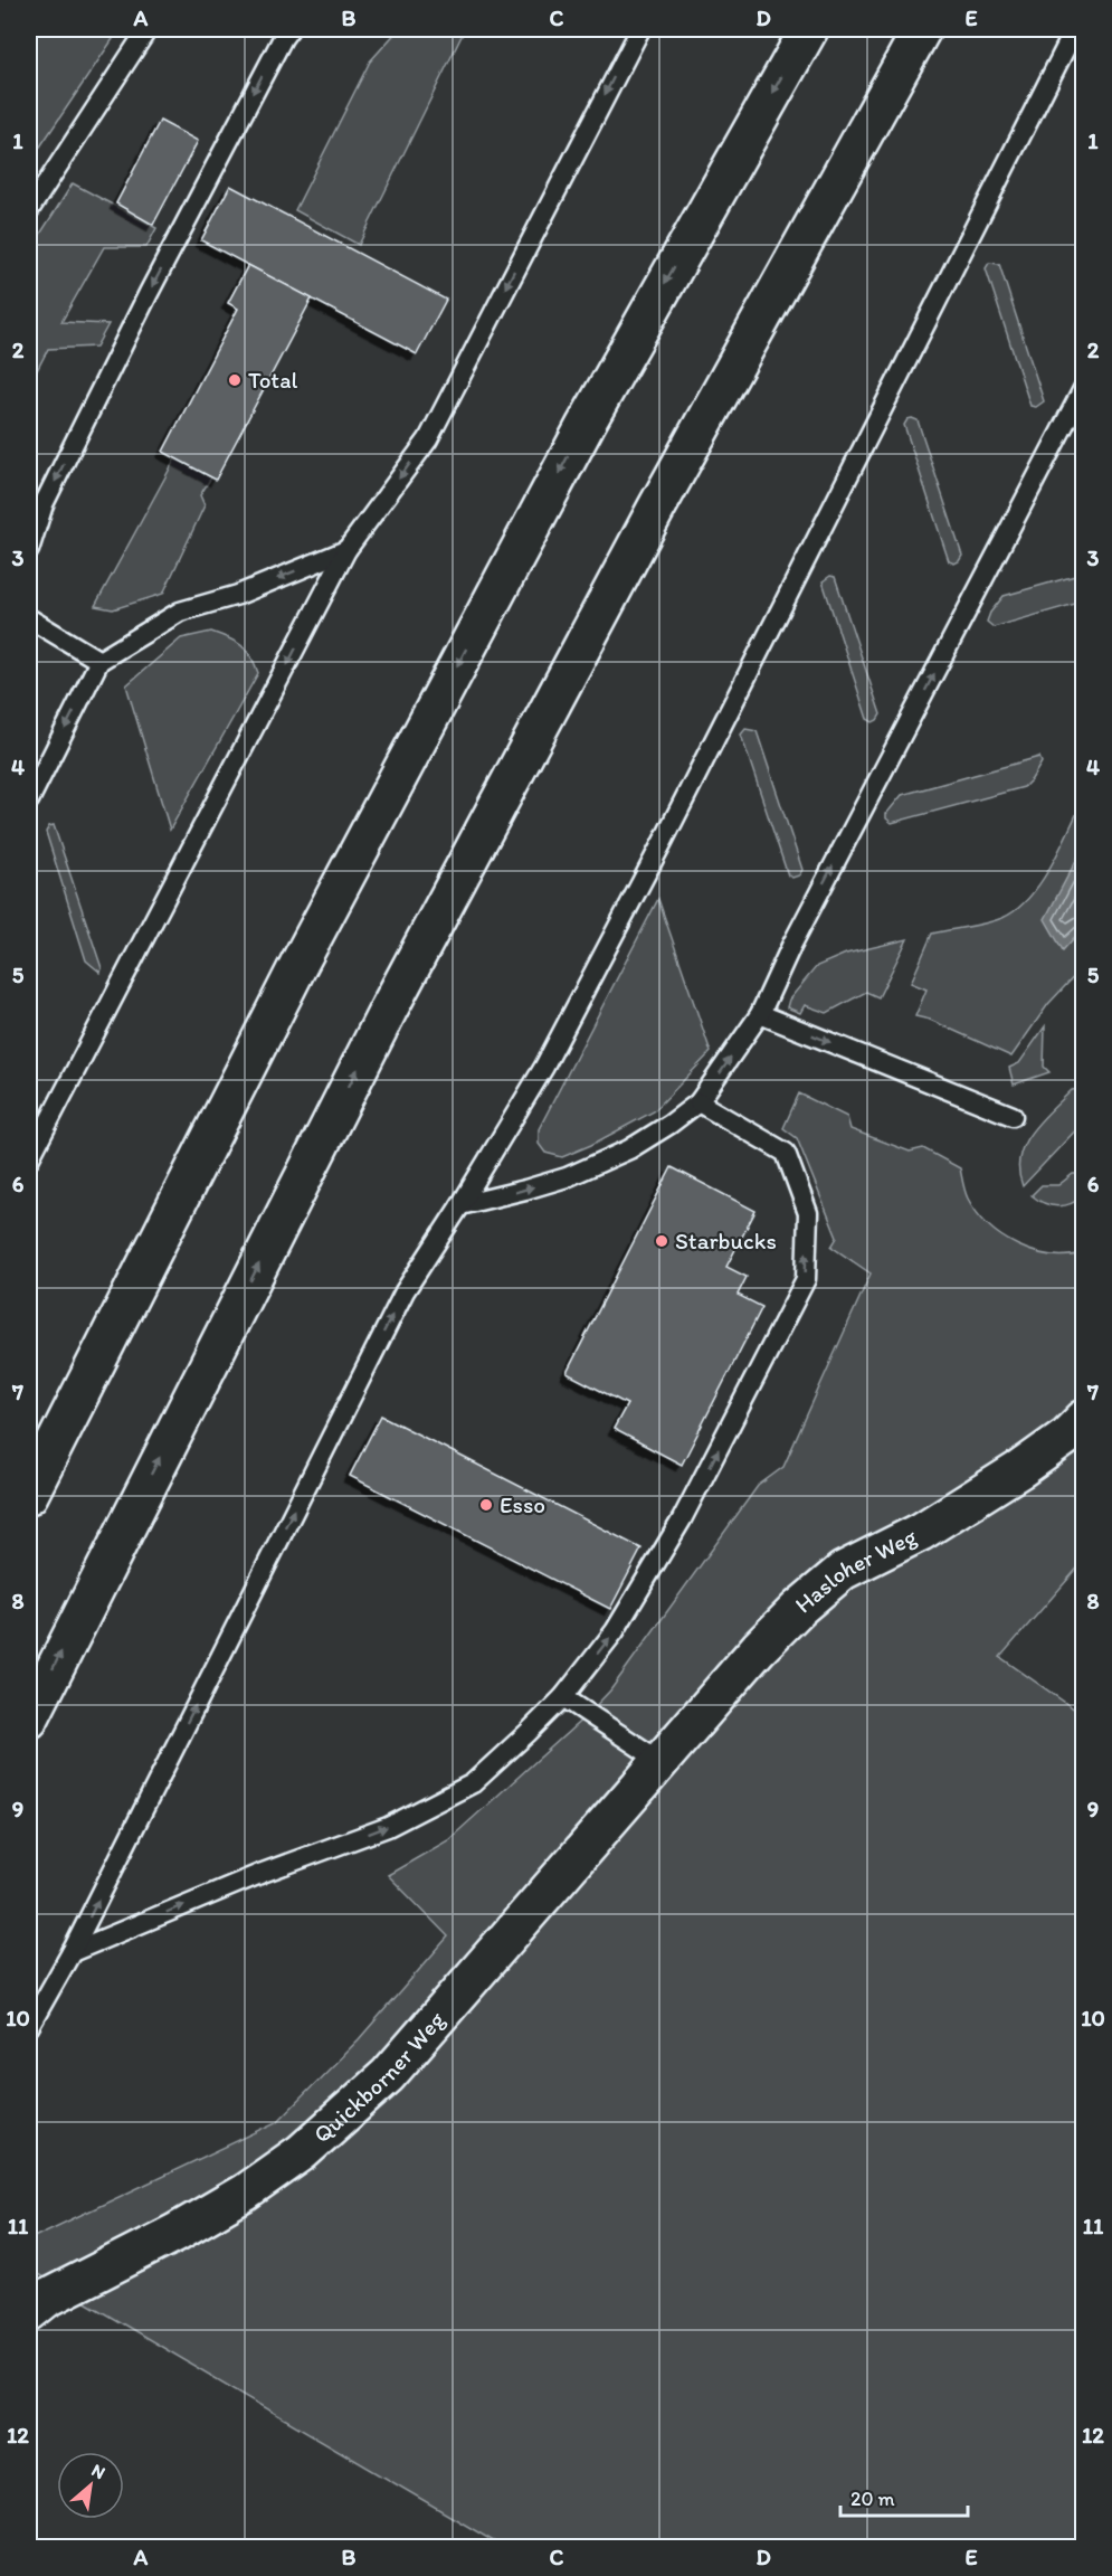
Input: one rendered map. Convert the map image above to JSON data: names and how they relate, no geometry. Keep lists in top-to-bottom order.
{
  "streets": {
    "main road": ["Hasloher Weg", "Quickborner Weg"]
  },
  "crossings": [
    ["Hasloher Weg", "Quickborner Weg"]
  ],
  "places": ["Total", "Starbucks", "Esso"],
  "scale_bar": "20 m",
  "north": "top right",
  "grid": {
    "columns": [
      "A",
      "B",
      "C",
      "D",
      "E"
    ],
    "rows": [
      "1",
      "2",
      "3",
      "4",
      "5",
      "6",
      "7",
      "8",
      "9",
      "10",
      "11",
      "12"
    ]
  }
}
